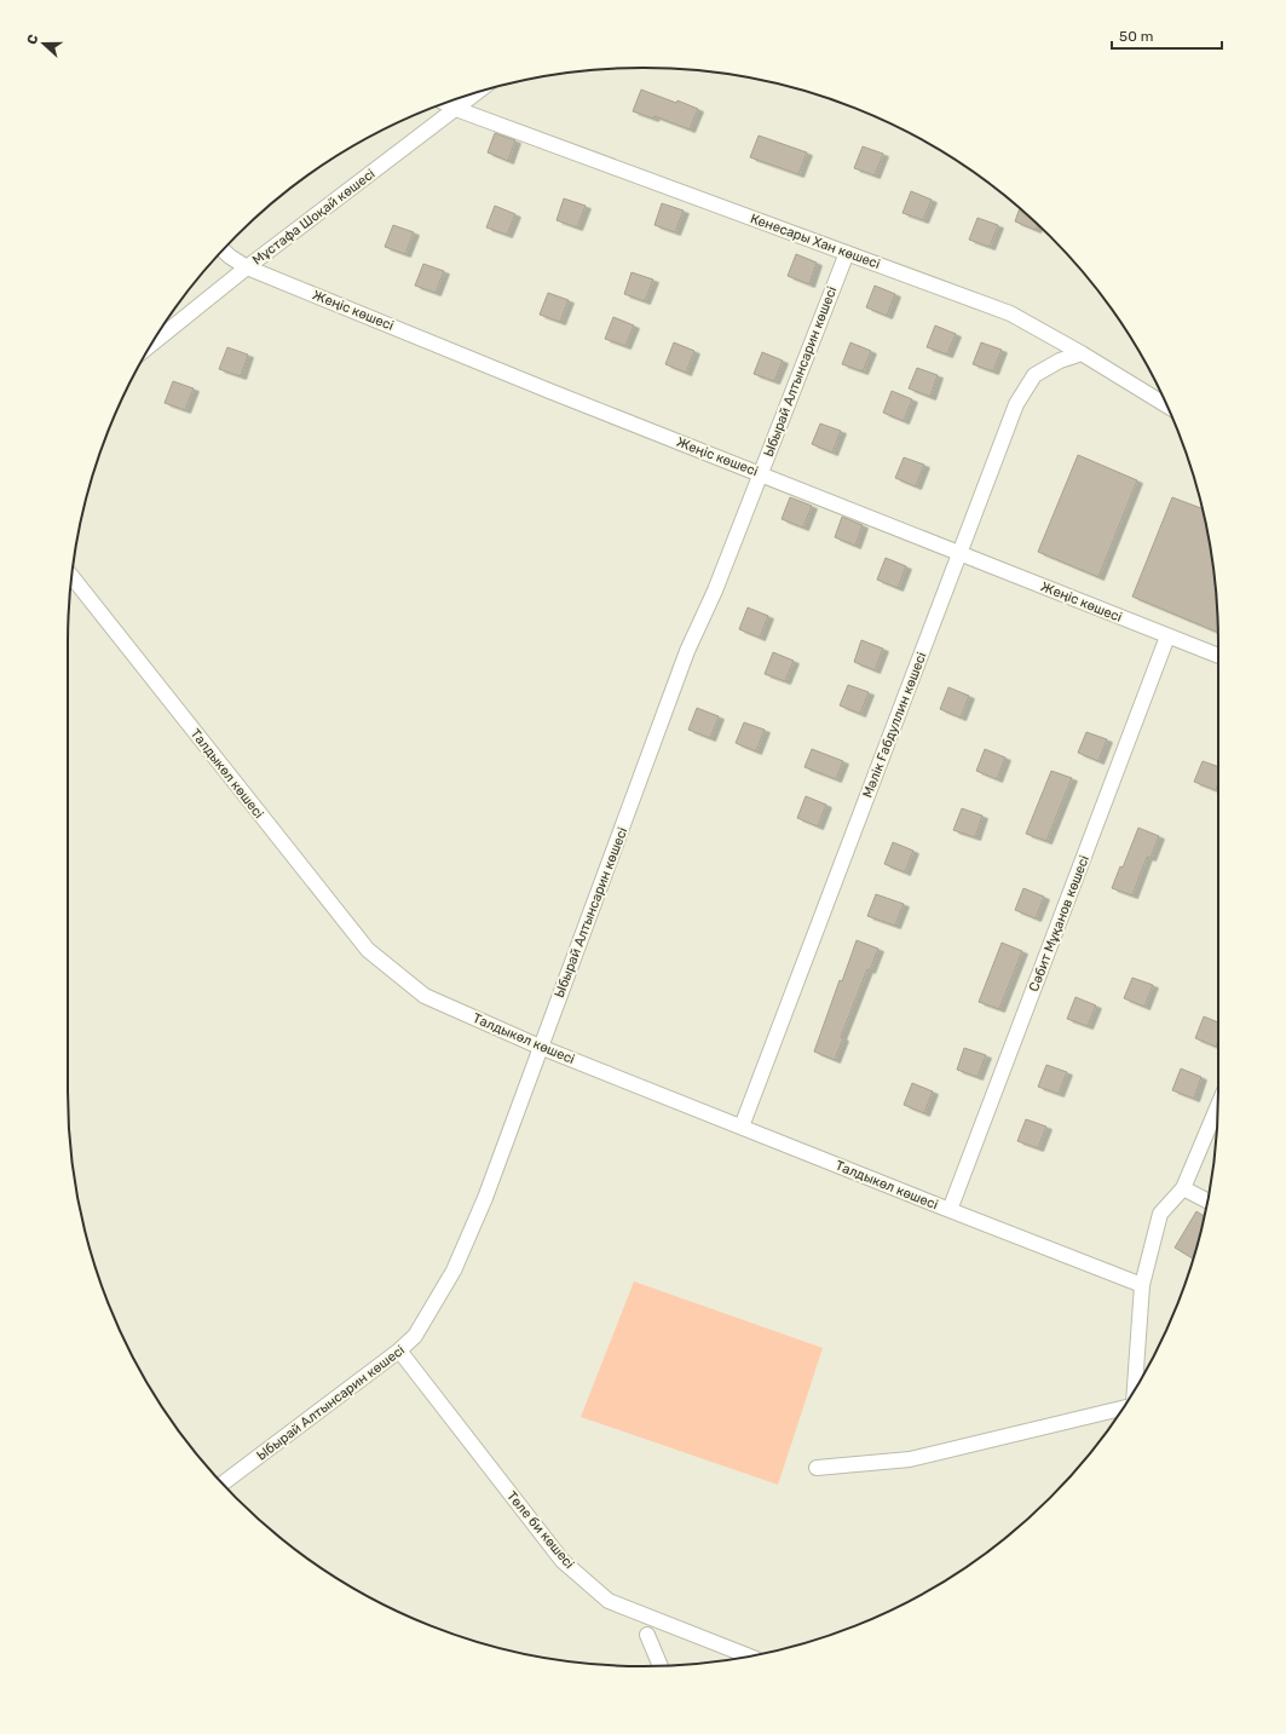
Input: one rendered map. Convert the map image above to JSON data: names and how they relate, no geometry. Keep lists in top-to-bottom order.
{
  "streets": {
    "street": [
      "Мұстафа Шоқай көшесі",
      "Кенесары Хан көшесі",
      "Жеңіс көшесі",
      "Ыбырай Алтынсарин көшесі",
      "Мәлік Ғабдуллин көшесі",
      "Талдыкөл көшесі",
      "Сәбит Мұқанов көшесі",
      "Төле би көшесі"
    ]
  },
  "crossings": [
    ["Мұстафа Шоқай көшесі", "Кенесары Хан көшесі"],
    ["Мұстафа Шоқай көшесі", "Жеңіс көшесі"],
    ["Кенесары Хан көшесі", "Ыбырай Алтынсарин көшесі"],
    ["Кенесары Хан көшесі", "Мәлік Ғабдуллин көшесі"],
    ["Жеңіс көшесі", "Ыбырай Алтынсарин көшесі"],
    ["Жеңіс көшесі", "Мәлік Ғабдуллин көшесі"],
    ["Жеңіс көшесі", "Сәбит Мұқанов көшесі"],
    ["Ыбырай Алтынсарин көшесі", "Талдыкөл көшесі"],
    ["Ыбырай Алтынсарин көшесі", "Төле би көшесі"],
    ["Мәлік Ғабдуллин көшесі", "Талдыкөл көшесі"],
    ["Талдыкөл көшесі", "Сәбит Мұқанов көшесі"]
  ],
  "scale_bar": "50 m",
  "north": "left"
}
